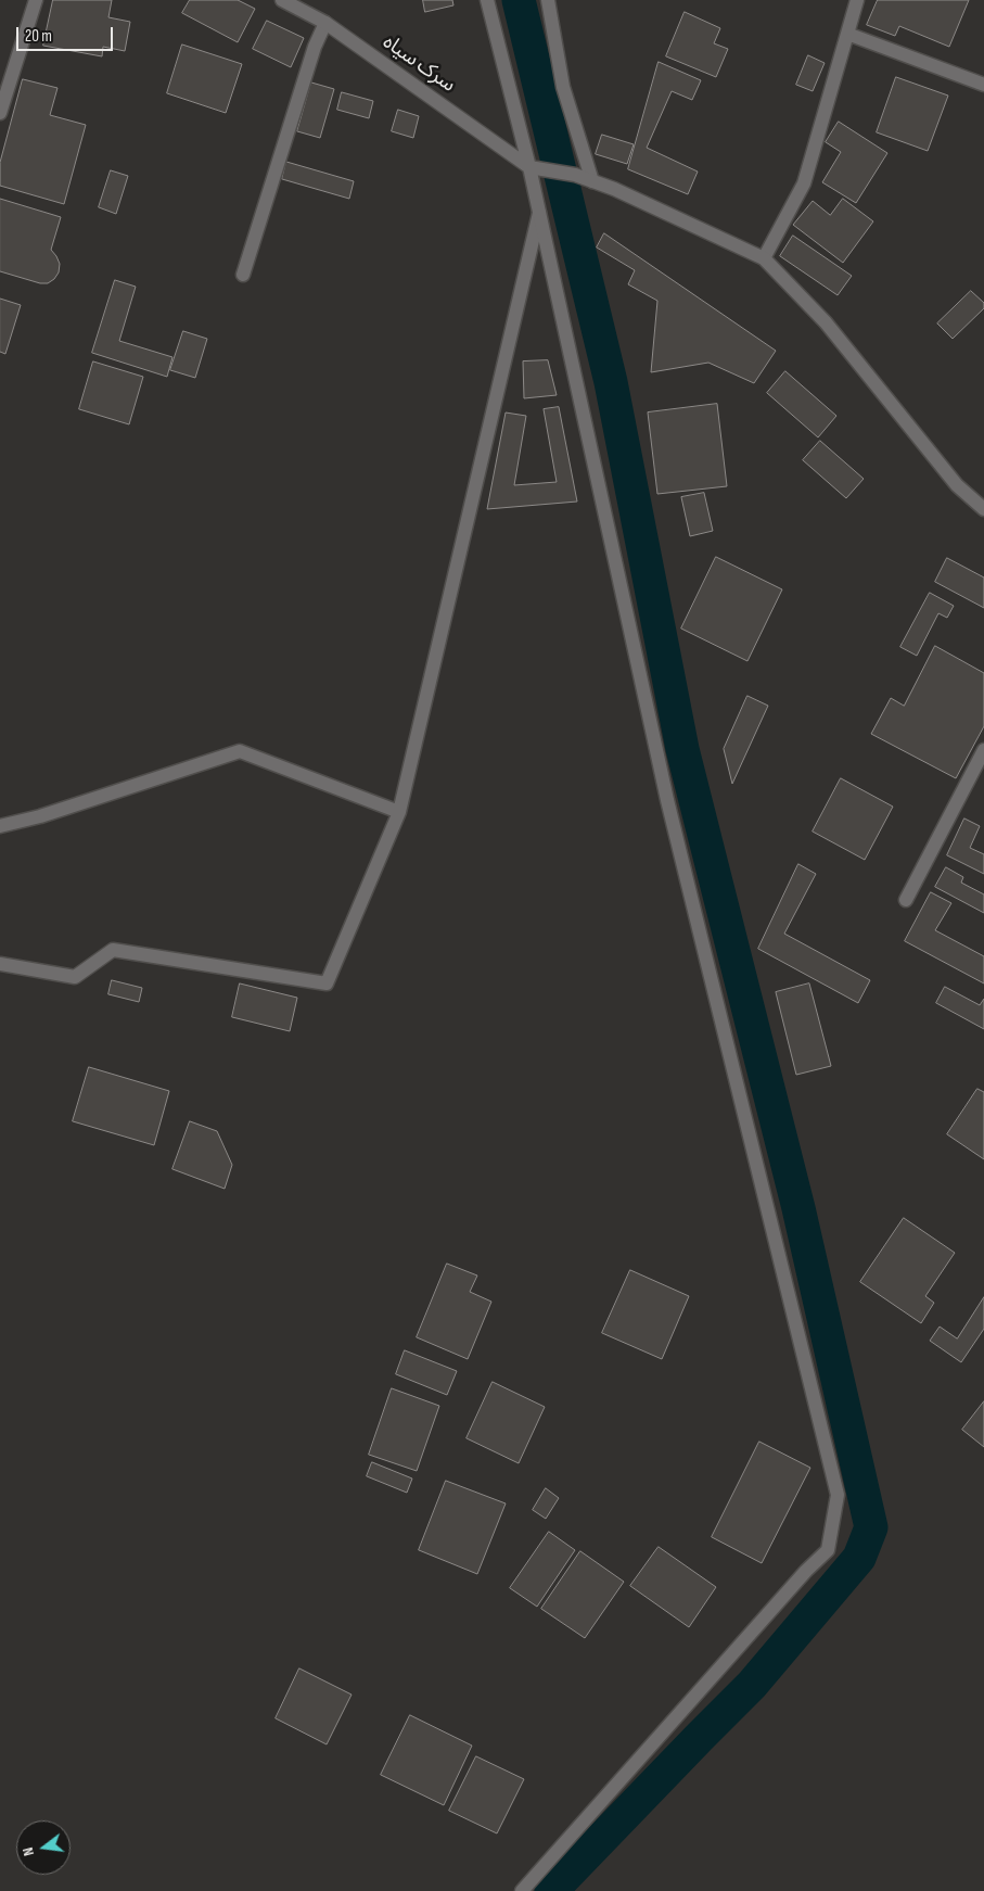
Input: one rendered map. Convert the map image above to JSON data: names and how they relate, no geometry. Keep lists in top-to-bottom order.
{
  "streets": {
    "street": ["سرک سیاه"]
  },
  "scale_bar": "20 m",
  "north": "left"
}
